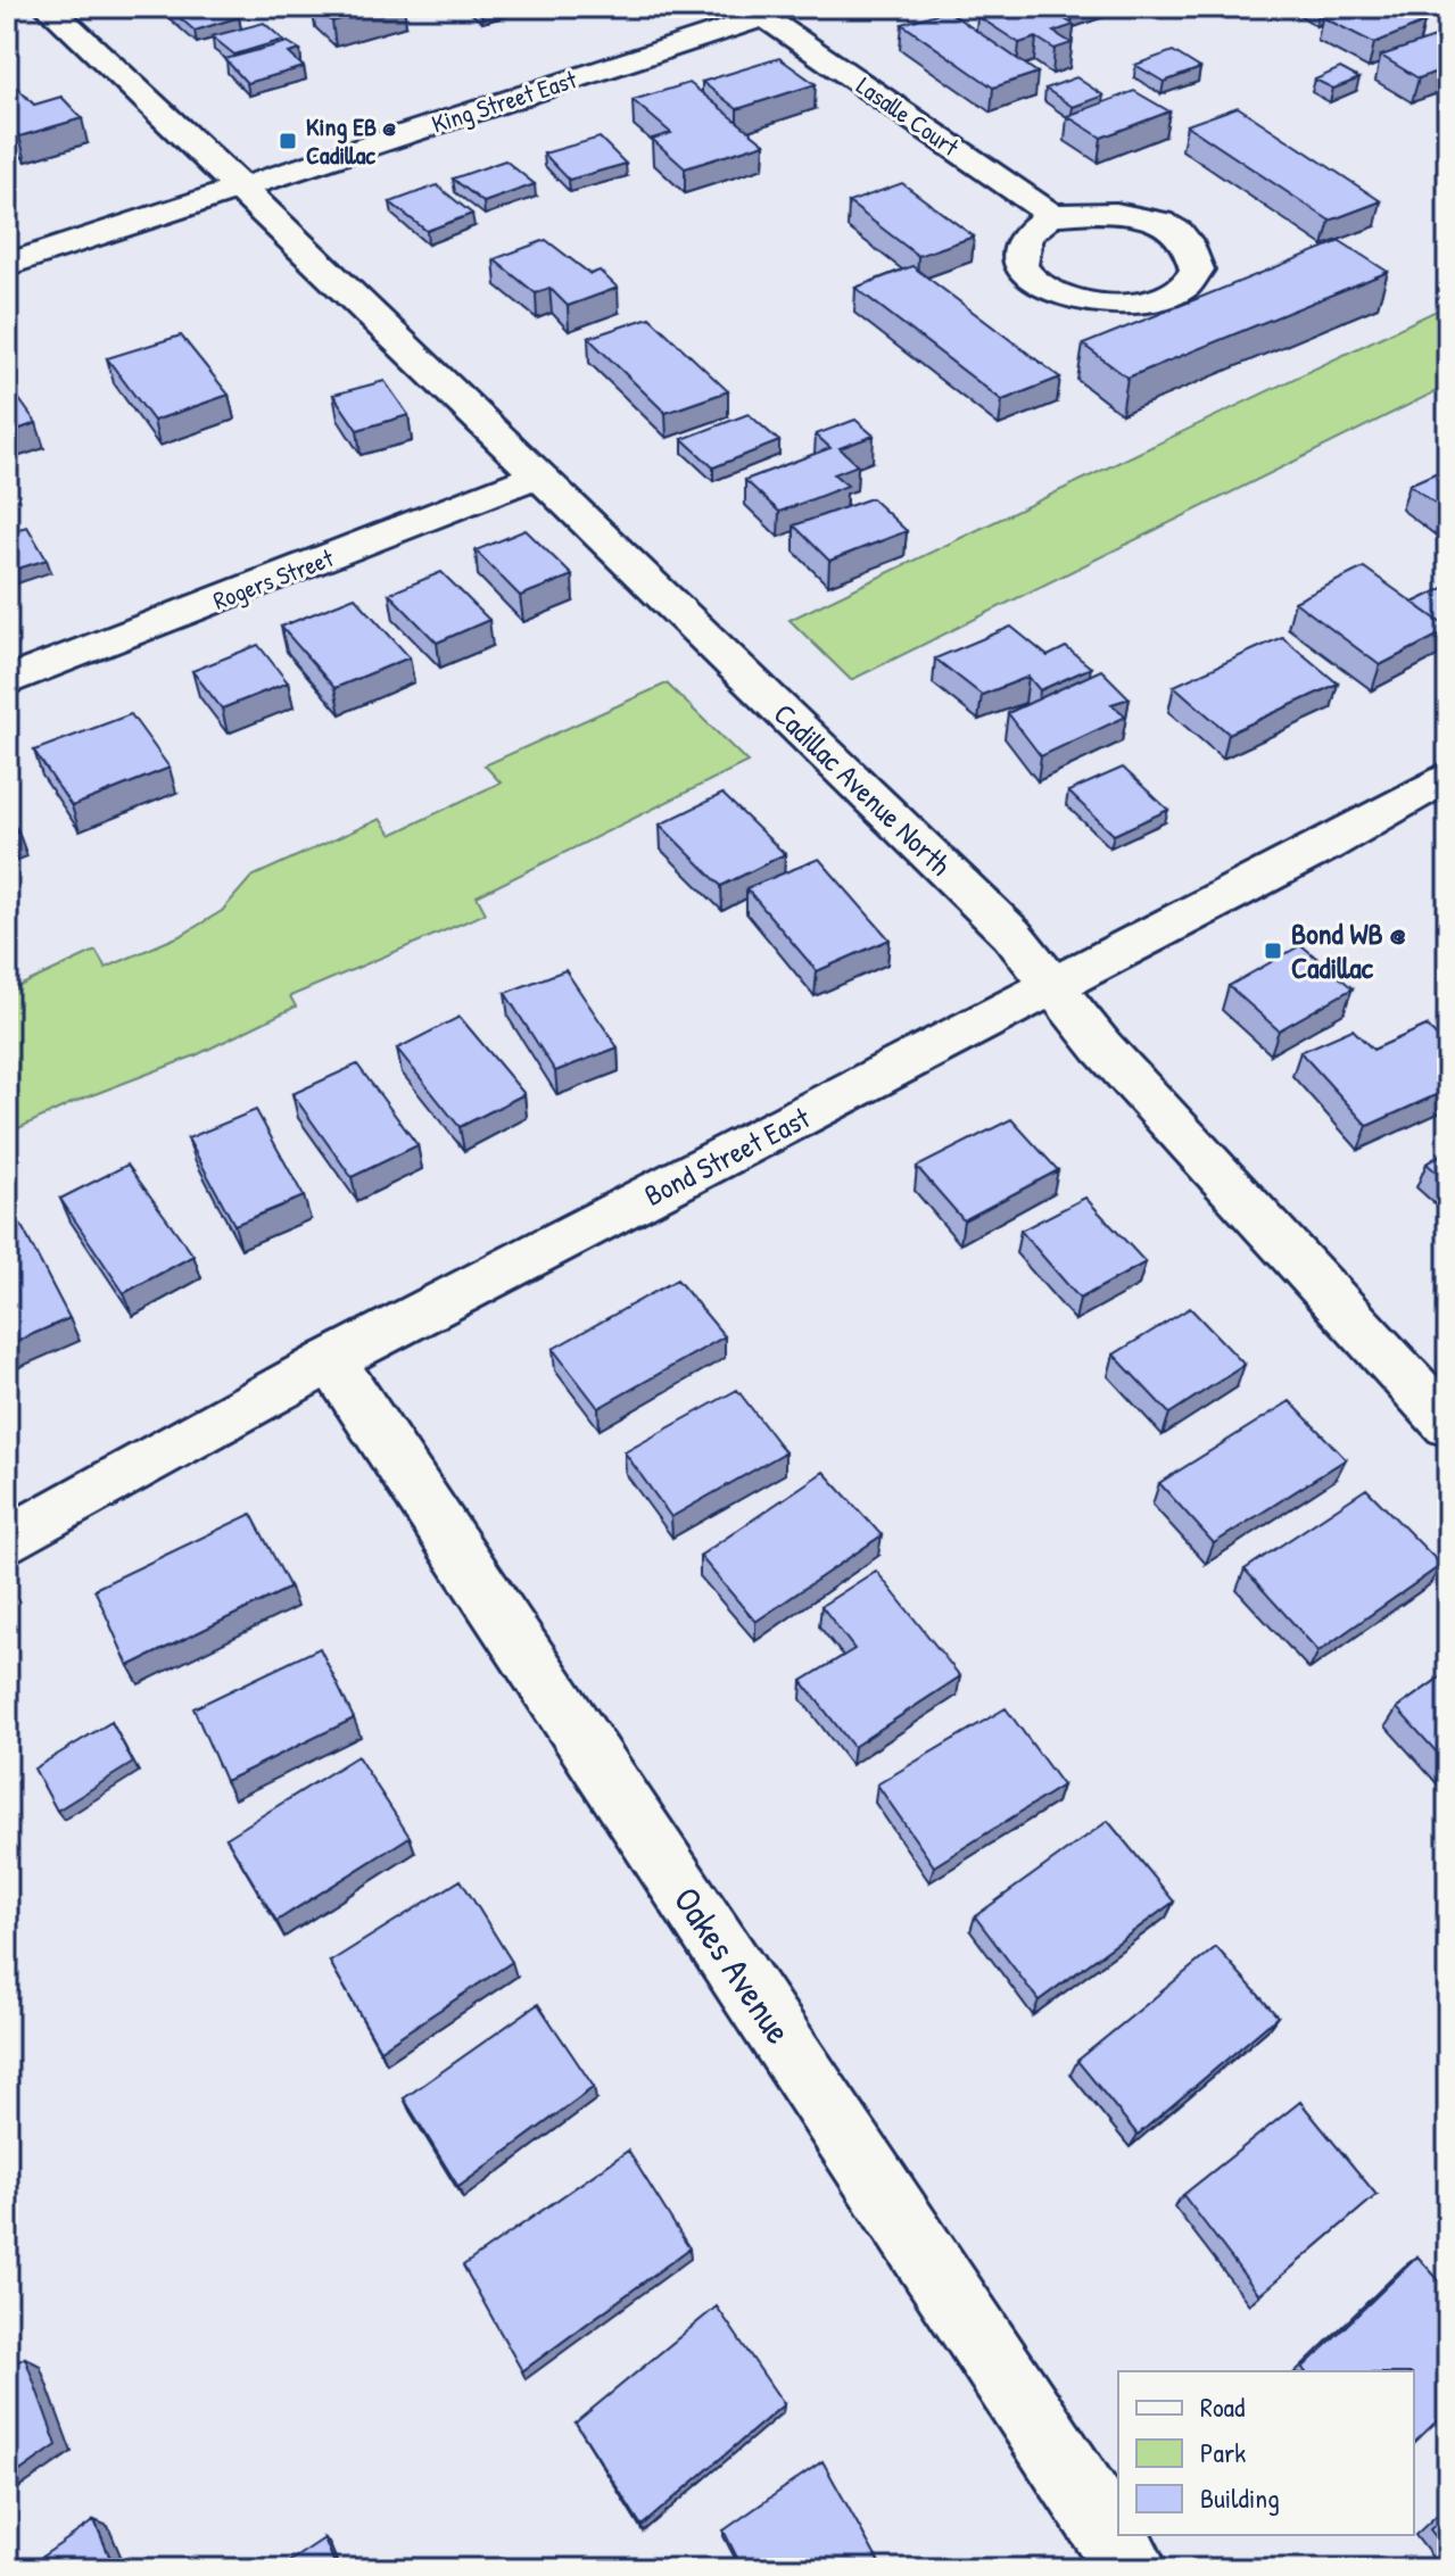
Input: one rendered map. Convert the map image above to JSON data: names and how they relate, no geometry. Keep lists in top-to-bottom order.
{
  "streets": {
    "street": [
      "King Street East",
      "Lasalle Court",
      "Rogers Street",
      "Cadillac Avenue North",
      "Bond Street East",
      "Oakes Avenue"
    ]
  },
  "crossings": [
    ["King Street East", "Lasalle Court"],
    ["King Street East", "Cadillac Avenue North"],
    ["Rogers Street", "Cadillac Avenue North"],
    ["Cadillac Avenue North", "Bond Street East"],
    ["Bond Street East", "Oakes Avenue"]
  ],
  "places": {
    "transit": ["King EB @ Cadillac", "Bond WB @ Cadillac"]
  },
  "legend": ["Road", "Park", "Building"]
}
